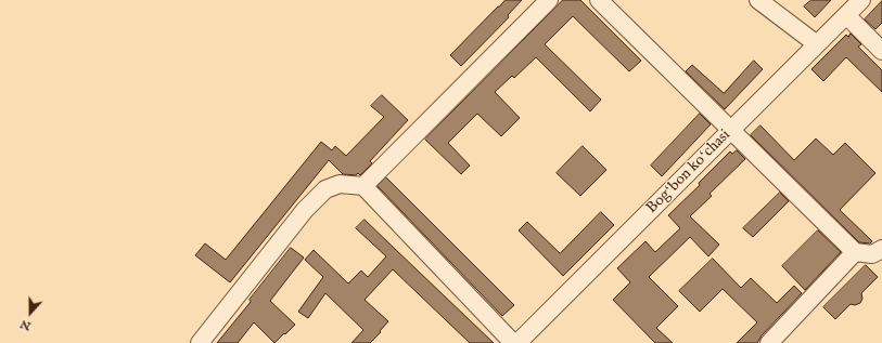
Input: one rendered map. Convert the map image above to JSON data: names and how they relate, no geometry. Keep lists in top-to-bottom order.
{
  "streets": {
    "street": ["Bogʻbon koʻchasi"]
  },
  "north": "bottom"
}
